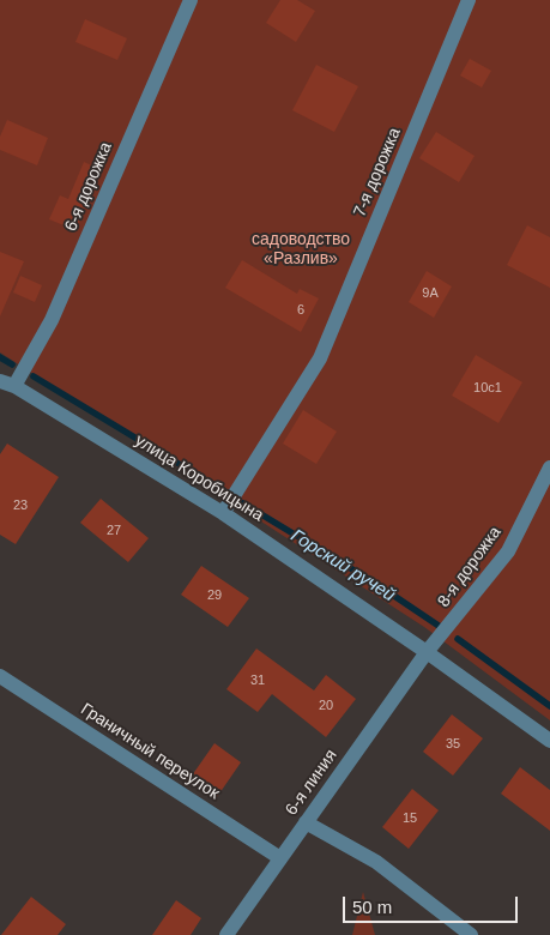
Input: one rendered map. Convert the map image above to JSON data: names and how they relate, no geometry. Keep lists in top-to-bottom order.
{
  "streets": {
    "street": [
      "7-я дорожка",
      "6-я дорожка",
      "улица Коробицына",
      "8-я дорожка",
      "Граничный переулок",
      "6-я линия"
    ]
  },
  "crossings": [
    ["7-я дорожка", "улица Коробицына"],
    ["6-я дорожка", "улица Коробицына"],
    ["улица Коробицына", "8-я дорожка"],
    ["улица Коробицына", "6-я линия"],
    ["8-я дорожка", "6-я линия"],
    ["Граничный переулок", "6-я линия"]
  ],
  "water": ["Горский ручей"],
  "parks": ["садоводство «Разлив»"],
  "house_numbers": [
    "9А",
    "6",
    "10с1",
    "23",
    "27",
    "29",
    "31",
    "20",
    "35",
    "15"
  ],
  "scale_bar": "50 m"
}
